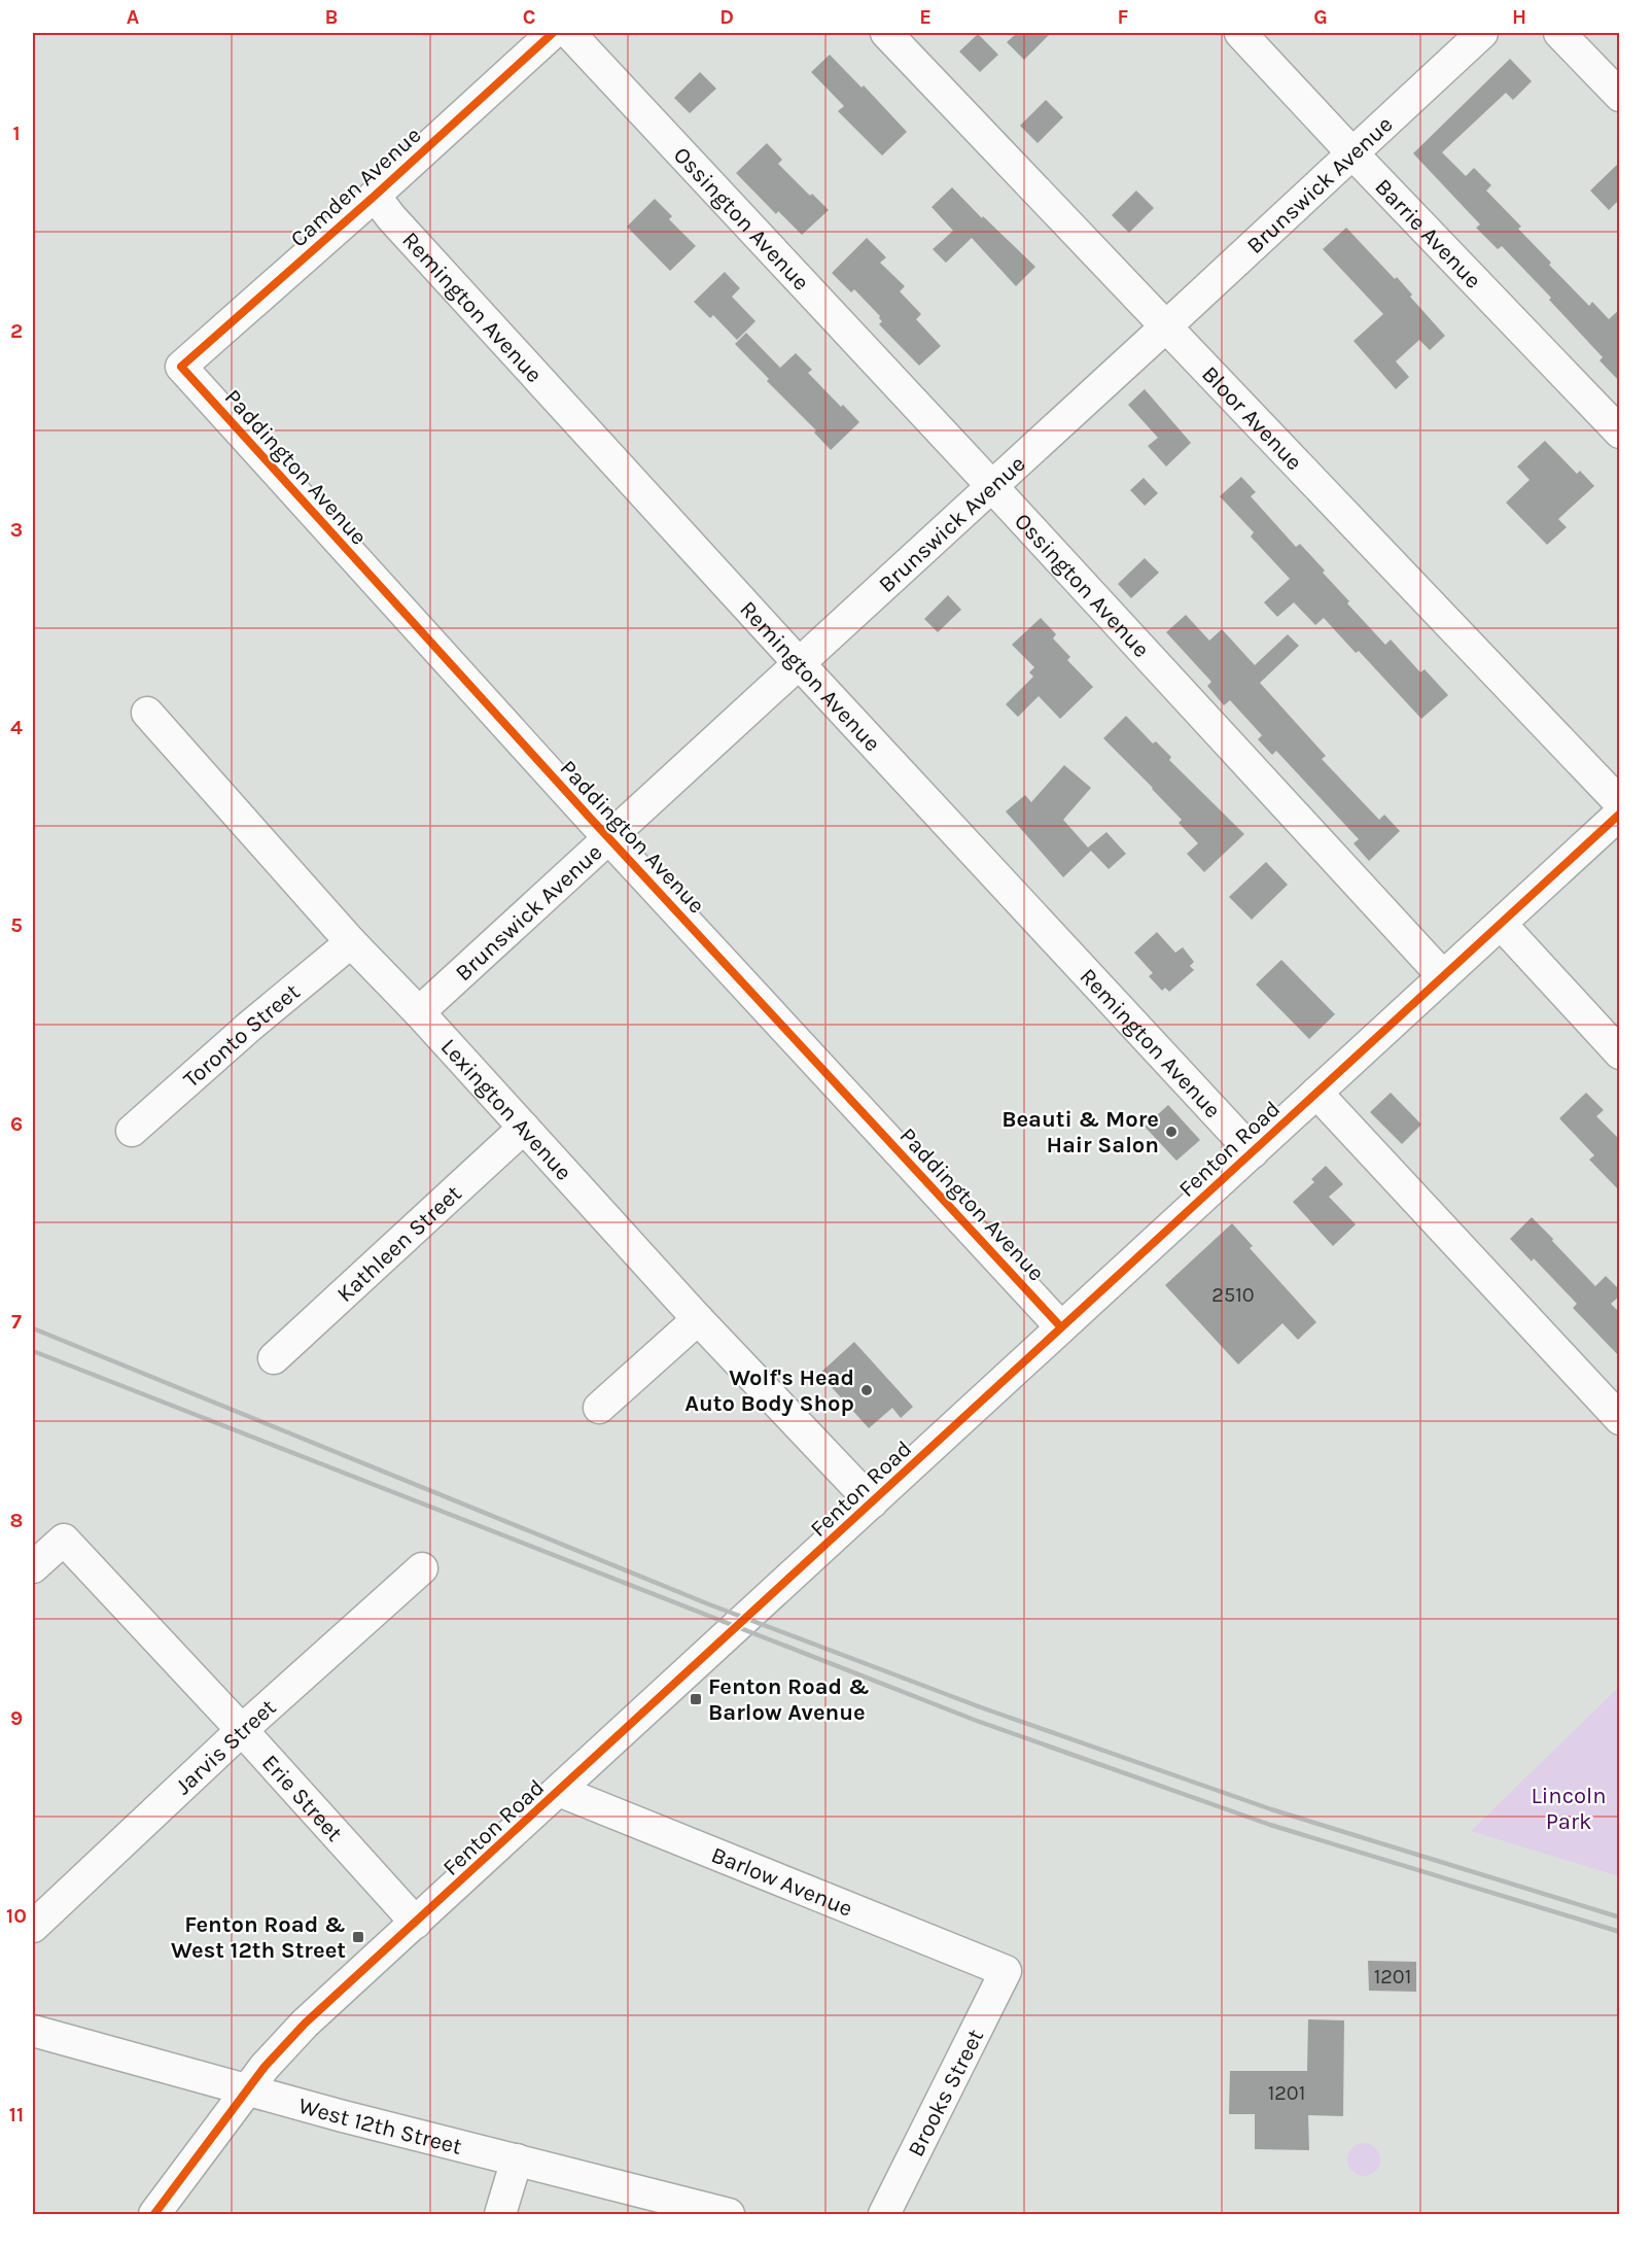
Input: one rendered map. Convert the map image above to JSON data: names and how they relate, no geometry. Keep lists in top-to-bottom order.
{
  "streets": {
    "street": [
      "Brunswick Avenue",
      "Camden Avenue",
      "Ossington Avenue",
      "Barrie Avenue",
      "Remington Avenue",
      "Bloor Avenue",
      "Paddington Avenue",
      "Toronto Street",
      "Lexington Avenue",
      "Fenton Road",
      "Kathleen Street",
      "Jarvis Street",
      "Erie Street",
      "Barlow Avenue",
      "Brooks Street",
      "West 12th Street"
    ]
  },
  "crossings": [
    ["Brunswick Avenue", "Ossington Avenue"],
    ["Brunswick Avenue", "Barrie Avenue"],
    ["Brunswick Avenue", "Remington Avenue"],
    ["Brunswick Avenue", "Bloor Avenue"],
    ["Brunswick Avenue", "Paddington Avenue"],
    ["Brunswick Avenue", "Lexington Avenue"],
    ["Camden Avenue", "Remington Avenue"],
    ["Camden Avenue", "Paddington Avenue"],
    ["Ossington Avenue", "Fenton Road"],
    ["Remington Avenue", "Fenton Road"],
    ["Paddington Avenue", "Fenton Road"],
    ["Toronto Street", "Lexington Avenue"],
    ["Lexington Avenue", "Fenton Road"],
    ["Lexington Avenue", "Kathleen Street"],
    ["Fenton Road", "Erie Street"],
    ["Fenton Road", "Barlow Avenue"],
    ["Fenton Road", "West 12th Street"],
    ["Jarvis Street", "Erie Street"],
    ["Barlow Avenue", "Brooks Street"]
  ],
  "parks": ["Lincoln Park"],
  "places": {
    "other": ["Beauti & More Hair Salon", "Wolf's Head Auto Body Shop"],
    "transit": ["Fenton Road & Barlow Avenue", "Fenton Road & West 12th Street"]
  },
  "house_numbers": ["2510", "1201", "1201"],
  "grid": {
    "columns": [
      "A",
      "B",
      "C",
      "D",
      "E",
      "F",
      "G",
      "H"
    ],
    "rows": [
      "1",
      "2",
      "3",
      "4",
      "5",
      "6",
      "7",
      "8",
      "9",
      "10",
      "11"
    ]
  }
}
